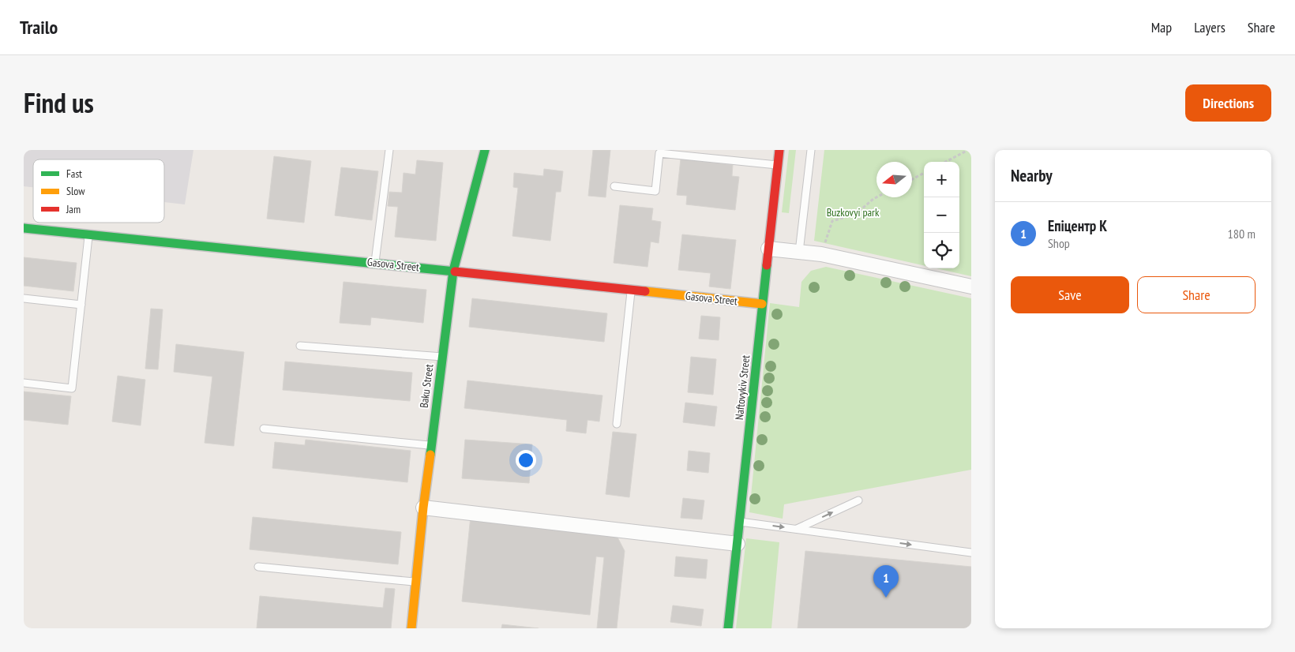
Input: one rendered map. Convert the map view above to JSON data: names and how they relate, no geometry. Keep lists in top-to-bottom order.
{
  "streets": {
    "street": ["Gasova Street", "Baku Street", "Naftovykiv Street"]
  },
  "crossings": [
    ["Gasova Street", "Baku Street"],
    ["Gasova Street", "Naftovykiv Street"]
  ],
  "parks": ["Buzkovyi park"],
  "legend": ["Fast", "Slow", "Jam"],
  "north": "left",
  "page": {
    "header": "Trailo",
    "nav": ["Map", "Layers", "Share"],
    "title": "Find us",
    "buttons": [
      "Directions",
      ["Save", "Share"]
    ],
    "heading": "Nearby",
    "map_buttons": ["+", "−"],
    "list": [
      {
        "mark": "1",
        "name": "Епіцентр К",
        "note": "Shop",
        "value": "180 m"
      }
    ],
    "pins": "1"
  }
}
